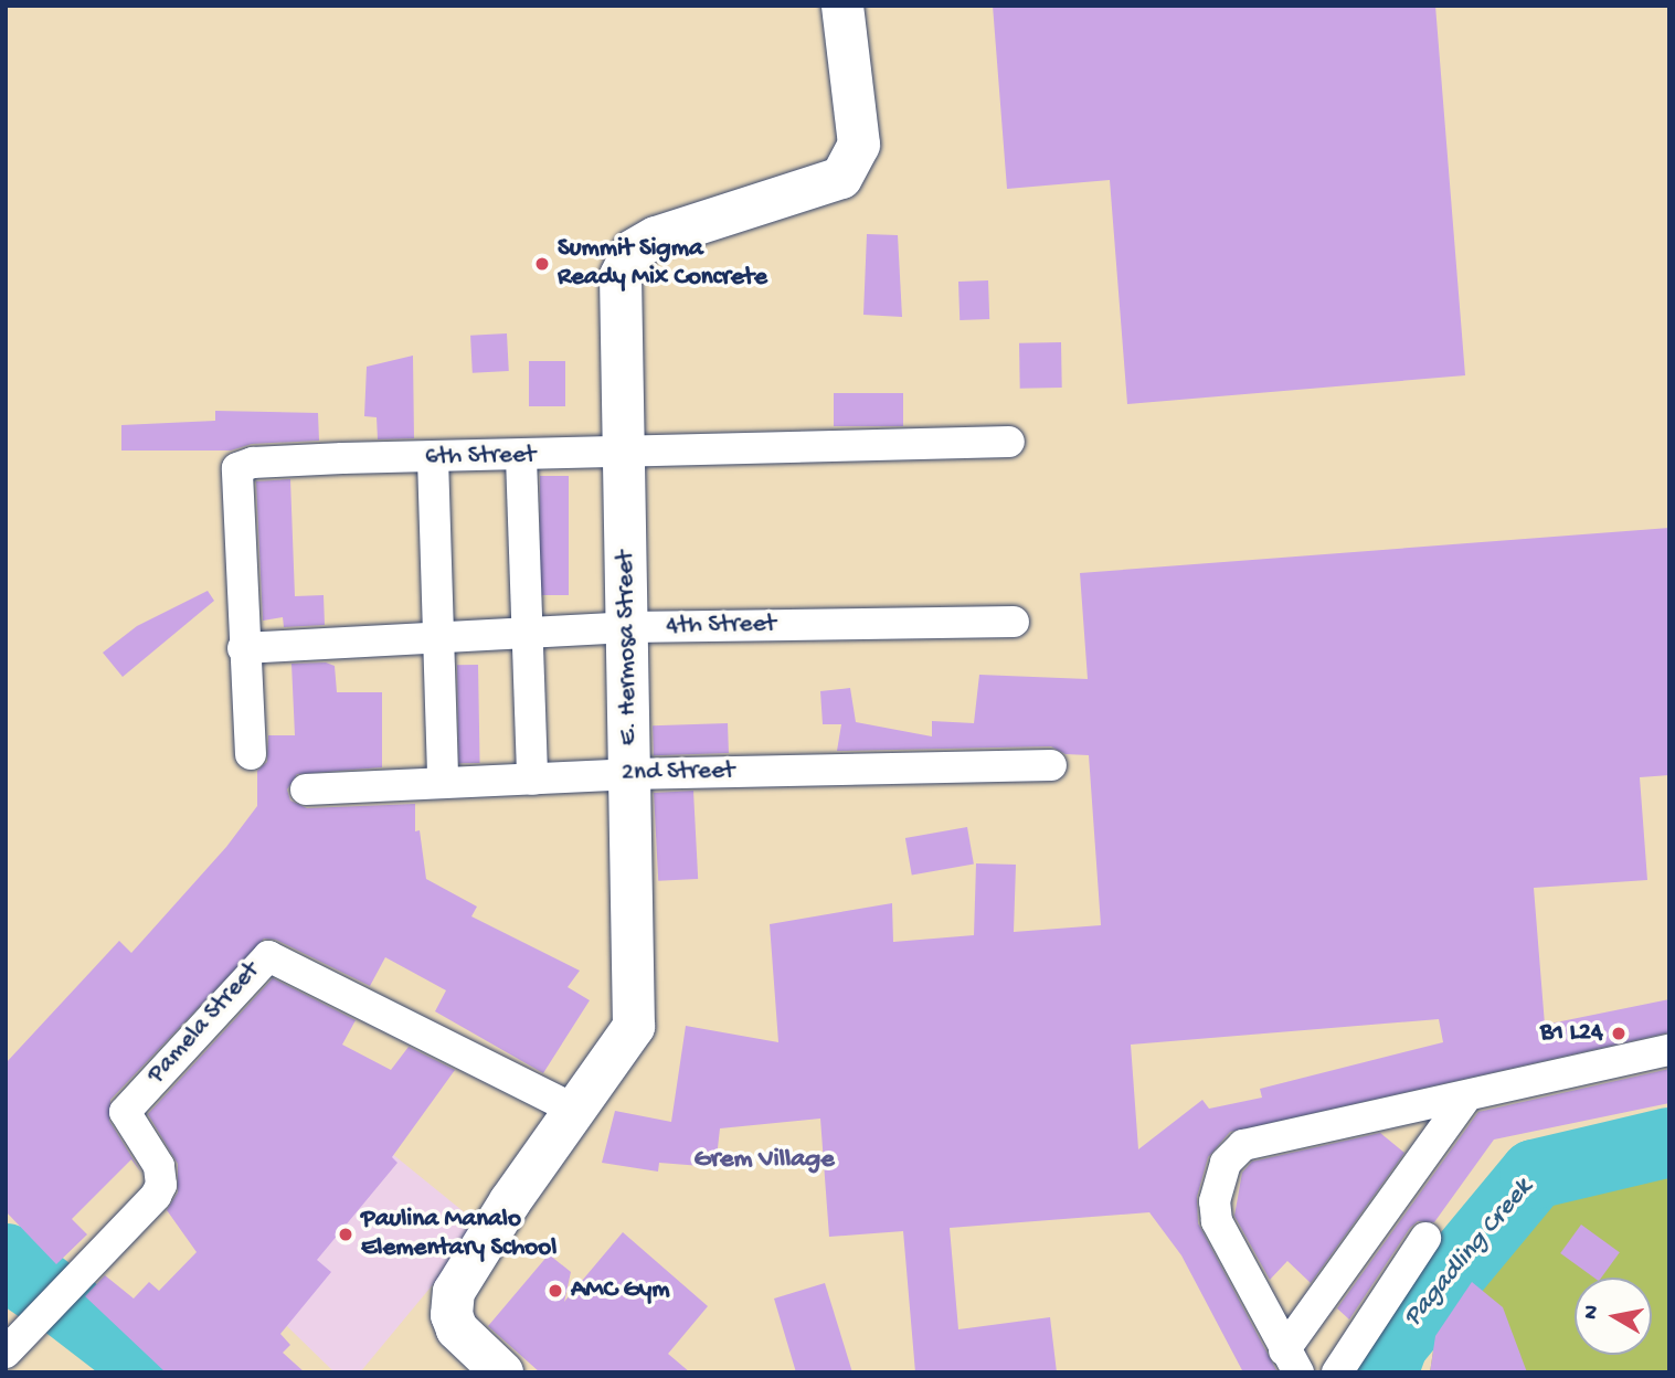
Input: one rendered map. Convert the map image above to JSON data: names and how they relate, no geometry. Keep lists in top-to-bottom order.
{
  "streets": {
    "street": [
      "6th Street",
      "4th Street",
      "E. Hermosa Street",
      "2nd Street",
      "Pamela Street"
    ]
  },
  "crossings": [
    ["6th Street", "4th Street"],
    ["6th Street", "E. Hermosa Street"],
    ["4th Street", "E. Hermosa Street"],
    ["E. Hermosa Street", "2nd Street"],
    ["E. Hermosa Street", "Pamela Street"]
  ],
  "districts": ["Grem Village"],
  "water": ["Pagadling Creek"],
  "places": [
    "Summit Sigma Ready Mix Concrete",
    "B1 L24",
    "Paulina Manalo Elementary School",
    "AMC Gym"
  ],
  "north": "left"
}
